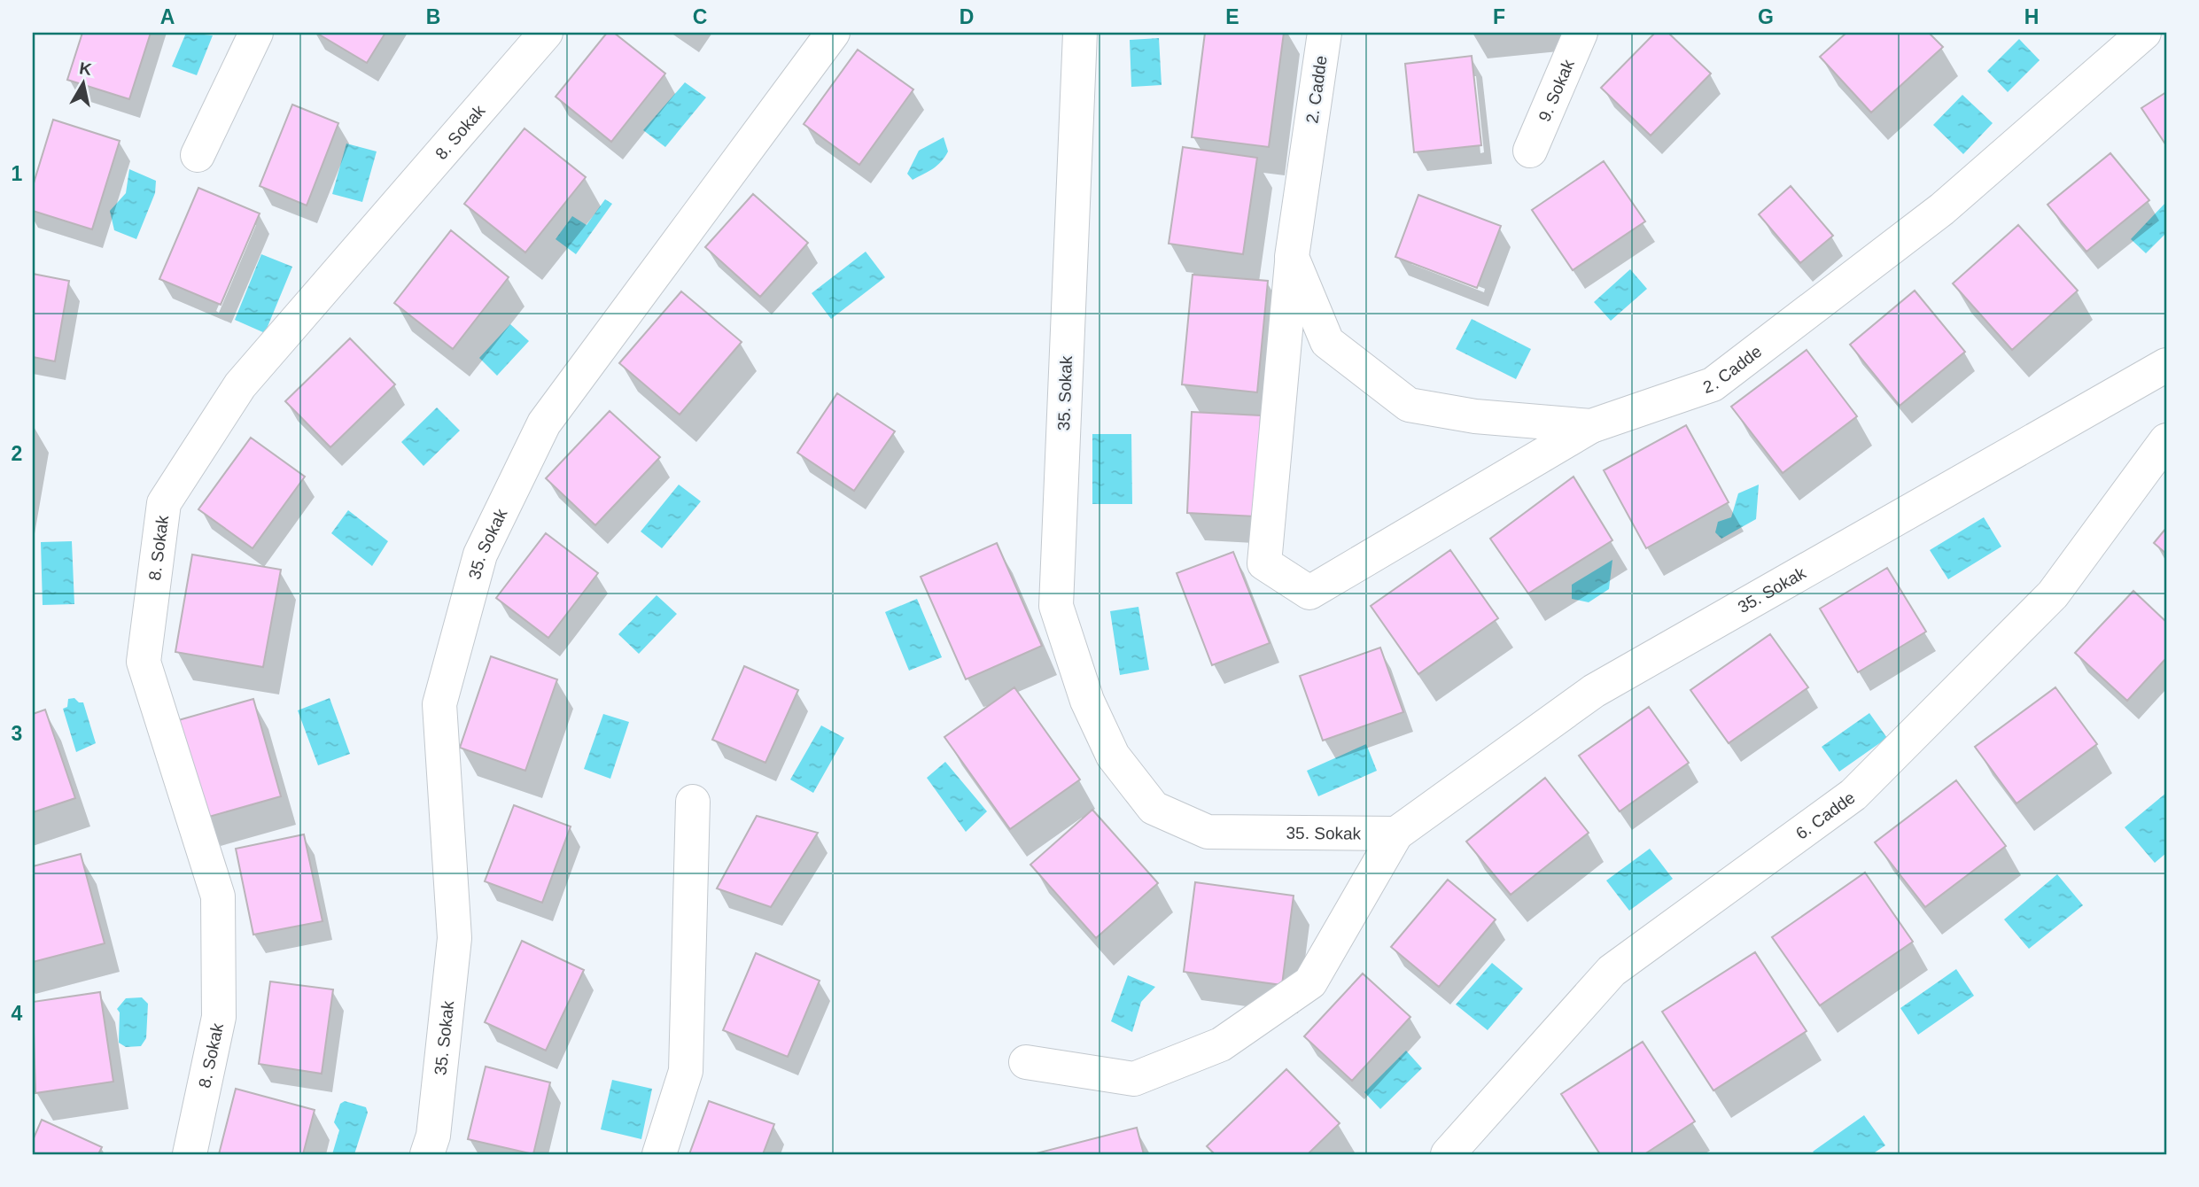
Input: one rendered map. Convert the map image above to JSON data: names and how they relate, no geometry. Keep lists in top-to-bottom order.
{
  "streets": {
    "street": [
      "2. Cadde",
      "9. Sokak",
      "8. Sokak",
      "35. Sokak",
      "6. Cadde"
    ]
  },
  "north": "top",
  "grid": {
    "columns": [
      "A",
      "B",
      "C",
      "D",
      "E",
      "F",
      "G",
      "H"
    ],
    "rows": [
      "1",
      "2",
      "3",
      "4"
    ]
  }
}
